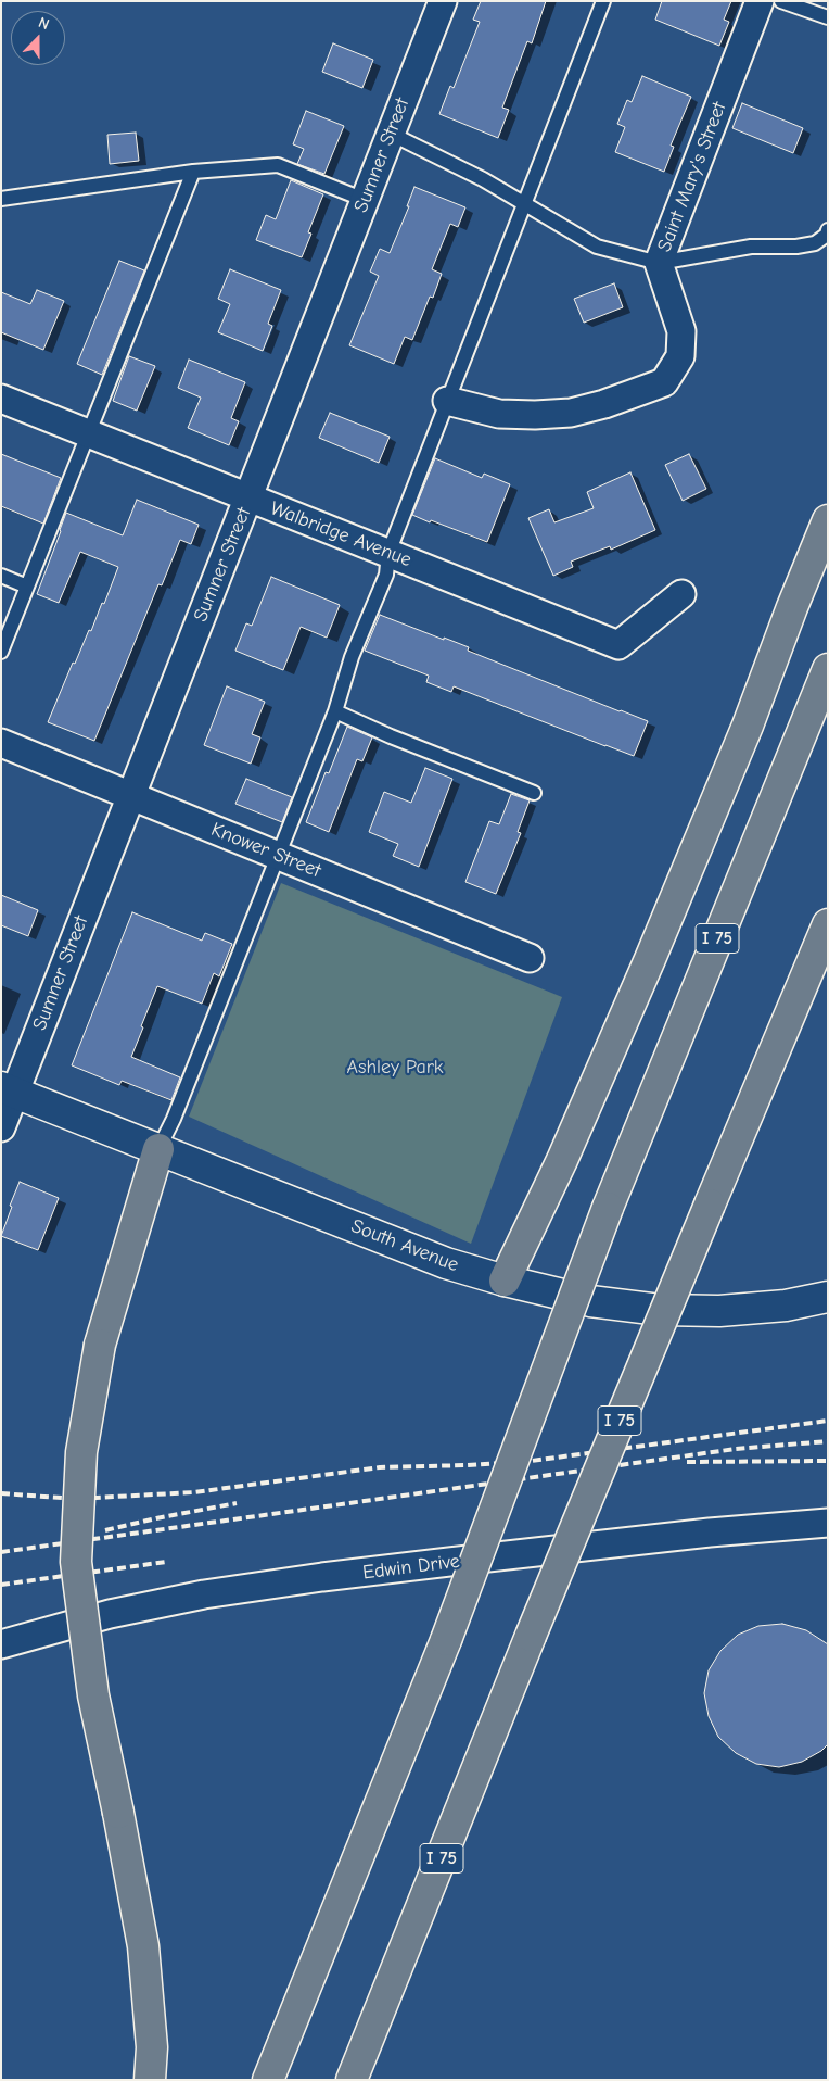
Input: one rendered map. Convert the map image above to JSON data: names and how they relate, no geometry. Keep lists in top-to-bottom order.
{
  "streets": {
    "highway": ["I 75"],
    "street": [
      "Sumner Street",
      "Saint Mary's Street",
      "Walbridge Avenue",
      "Knower Street",
      "South Avenue",
      "Edwin Drive"
    ]
  },
  "crossings": [
    ["Sumner Street", "Walbridge Avenue"],
    ["Sumner Street", "Knower Street"],
    ["Sumner Street", "South Avenue"]
  ],
  "parks": ["Ashley Park"],
  "north": "top"
}
